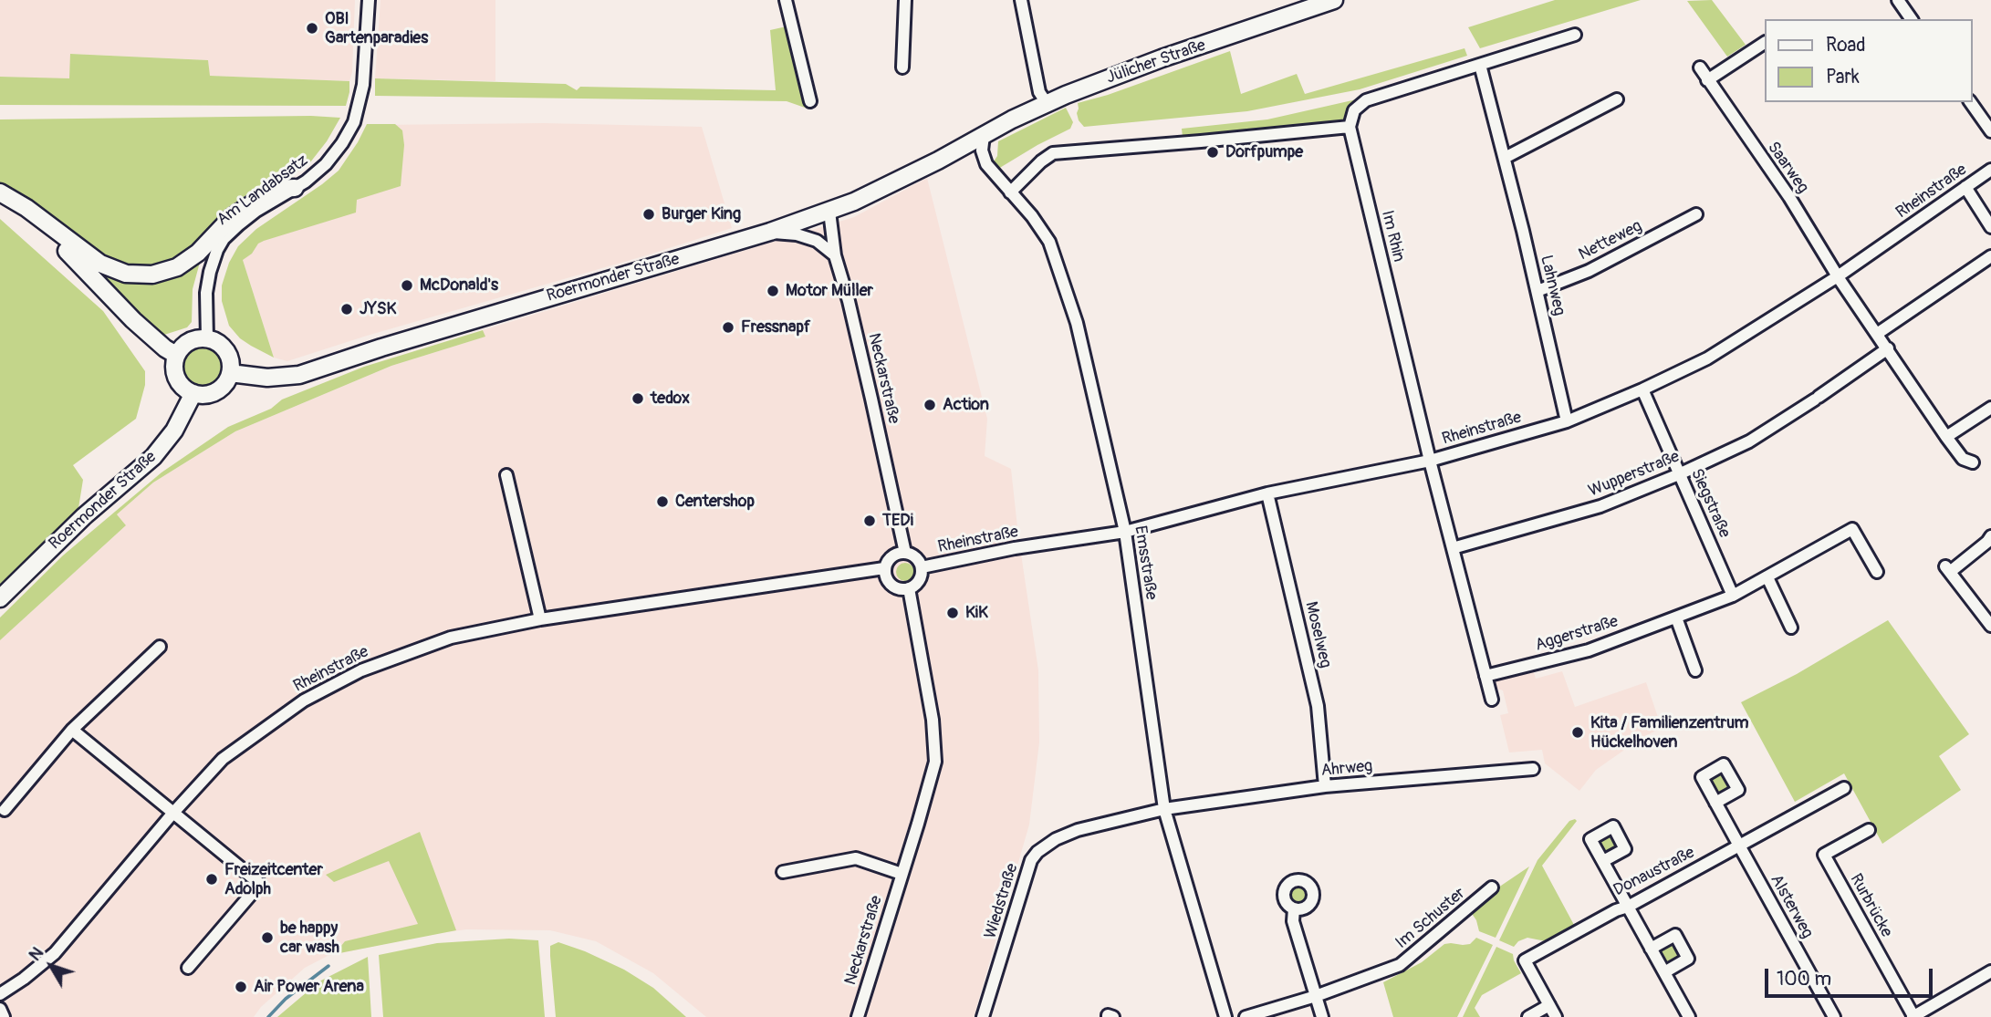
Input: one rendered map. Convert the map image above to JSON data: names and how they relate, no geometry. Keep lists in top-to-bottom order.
{
  "streets": {
    "main road": ["Jülicher Straße", "Roermonder Straße"],
    "street": [
      "Saarweg",
      "Am Landabsatz",
      "Rheinstraße",
      "Im Rhin",
      "Netteweg",
      "Lahnweg",
      "Neckarstraße",
      "Wupperstraße",
      "Siegstraße",
      "Emsstraße",
      "Aggerstraße",
      "Moselweg",
      "Ahrweg",
      "Donaustraße",
      "Wiedstraße",
      "Rurbrücke",
      "Alsterweg",
      "Im Schuster"
    ]
  },
  "crossings": [
    ["Jülicher Straße", "Roermonder Straße"],
    ["Jülicher Straße", "Emsstraße"],
    ["Saarweg", "Rheinstraße"],
    ["Saarweg", "Wupperstraße"],
    ["Am Landabsatz", "Roermonder Straße"],
    ["Rheinstraße", "Im Rhin"],
    ["Rheinstraße", "Lahnweg"],
    ["Rheinstraße", "Neckarstraße"],
    ["Rheinstraße", "Siegstraße"],
    ["Rheinstraße", "Emsstraße"],
    ["Rheinstraße", "Moselweg"],
    ["Im Rhin", "Wupperstraße"],
    ["Im Rhin", "Aggerstraße"],
    ["Netteweg", "Lahnweg"],
    ["Roermonder Straße", "Neckarstraße"],
    ["Roermonder Straße", "Emsstraße"],
    ["Wupperstraße", "Siegstraße"],
    ["Siegstraße", "Aggerstraße"],
    ["Emsstraße", "Ahrweg"],
    ["Emsstraße", "Wiedstraße"],
    ["Moselweg", "Ahrweg"],
    ["Ahrweg", "Wiedstraße"],
    ["Donaustraße", "Alsterweg"]
  ],
  "places": [
    "OBI Gartenparadies",
    "Dorfpumpe",
    "Burger King",
    "McDonald's",
    "Motor Müller",
    "JYSK",
    "Fressnapf",
    "tedox",
    "Action",
    "Centershop",
    "TEDi",
    "KiK",
    "Kita / Familienzentrum Hückelhoven",
    "Freizeitcenter Adolph",
    "be happy car wash",
    "Air Power Arena"
  ],
  "legend": ["Road", "Park"],
  "scale_bar": "100 m",
  "north": "top left"
}
